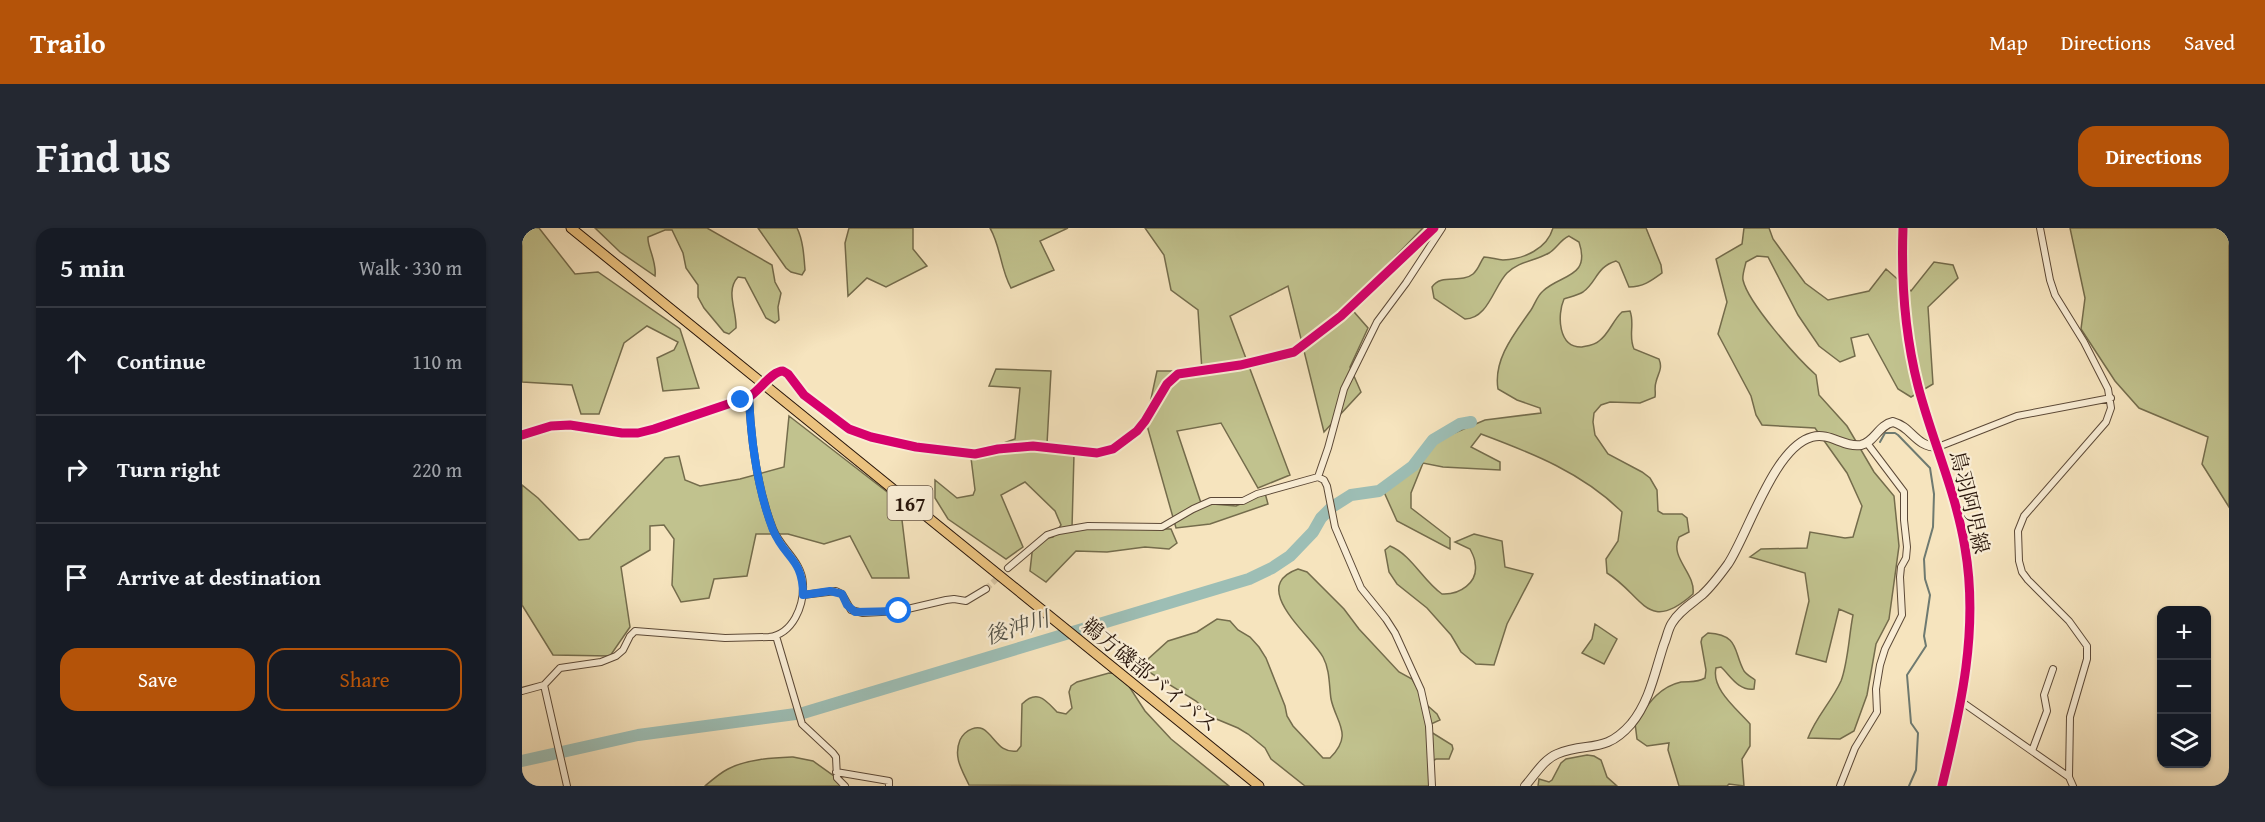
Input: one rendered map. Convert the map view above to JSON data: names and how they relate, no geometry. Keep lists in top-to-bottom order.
{
  "streets": {
    "highway": ["167", "鵜方磯部バイパス"],
    "main road": ["鳥羽阿児線"]
  },
  "water": ["後沖川"],
  "page": {
    "header": "Trailo",
    "nav": ["Map", "Directions", "Saved"],
    "title": "Find us",
    "buttons": [
      "Directions",
      ["Save", "Share"]
    ],
    "heading": ["5 min", "Walk · 330 m"],
    "list": [
      ["Continue", "110 m"],
      ["Turn right", "220 m"],
      "Arrive at destination"
    ],
    "map_buttons": ["+", "−"]
  }
}
